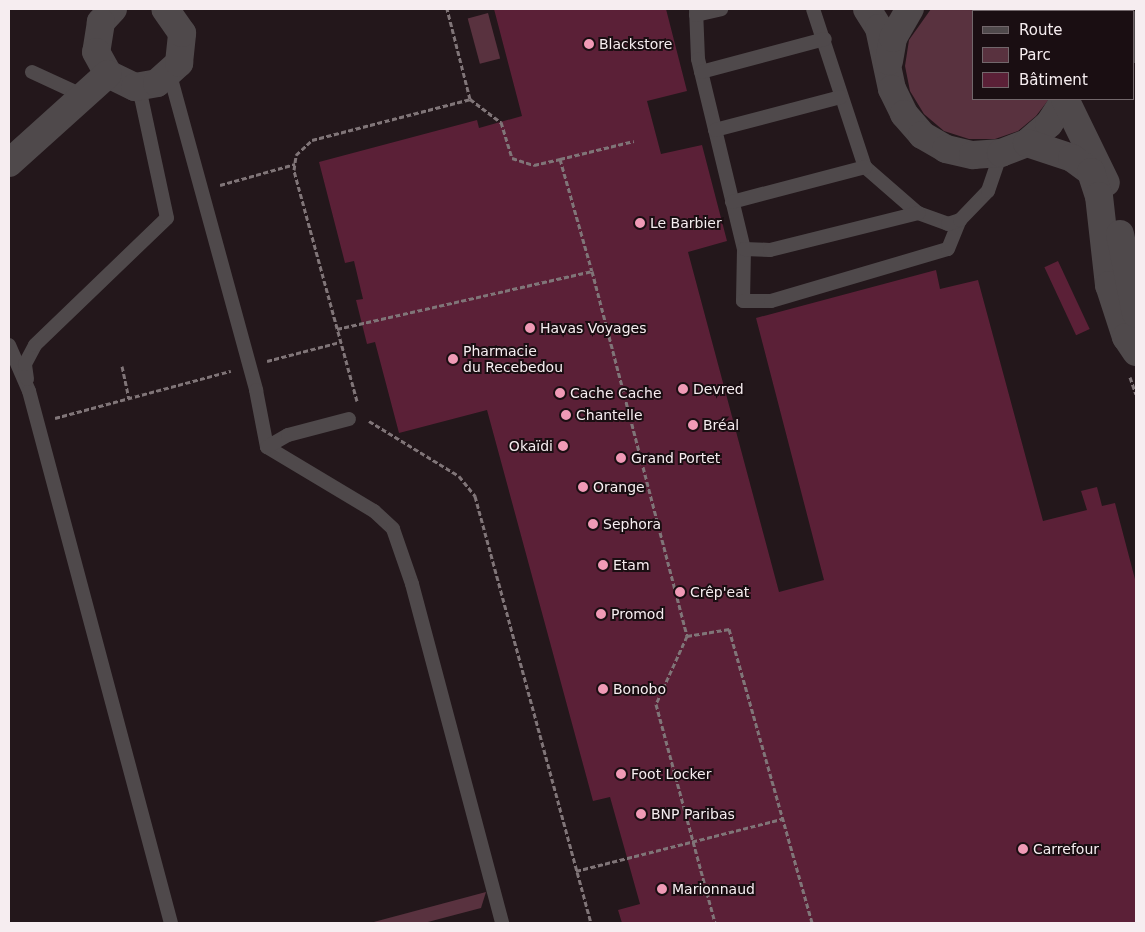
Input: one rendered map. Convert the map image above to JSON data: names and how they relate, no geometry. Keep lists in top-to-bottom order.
{
  "places": [
    "Blackstore",
    "Le Barbier",
    "Havas Voyages",
    "Pharmacie du Recebedou",
    "Devred",
    "Cache Cache",
    "Chantelle",
    "Bréal",
    "Okaïdi",
    "Grand Portet",
    "Orange",
    "Sephora",
    "Etam",
    "Crêp'eat",
    "Promod",
    "Bonobo",
    "Foot Locker",
    "BNP Paribas",
    "Carrefour",
    "Marionnaud"
  ],
  "legend": ["Route", "Parc", "Bâtiment"]
}
